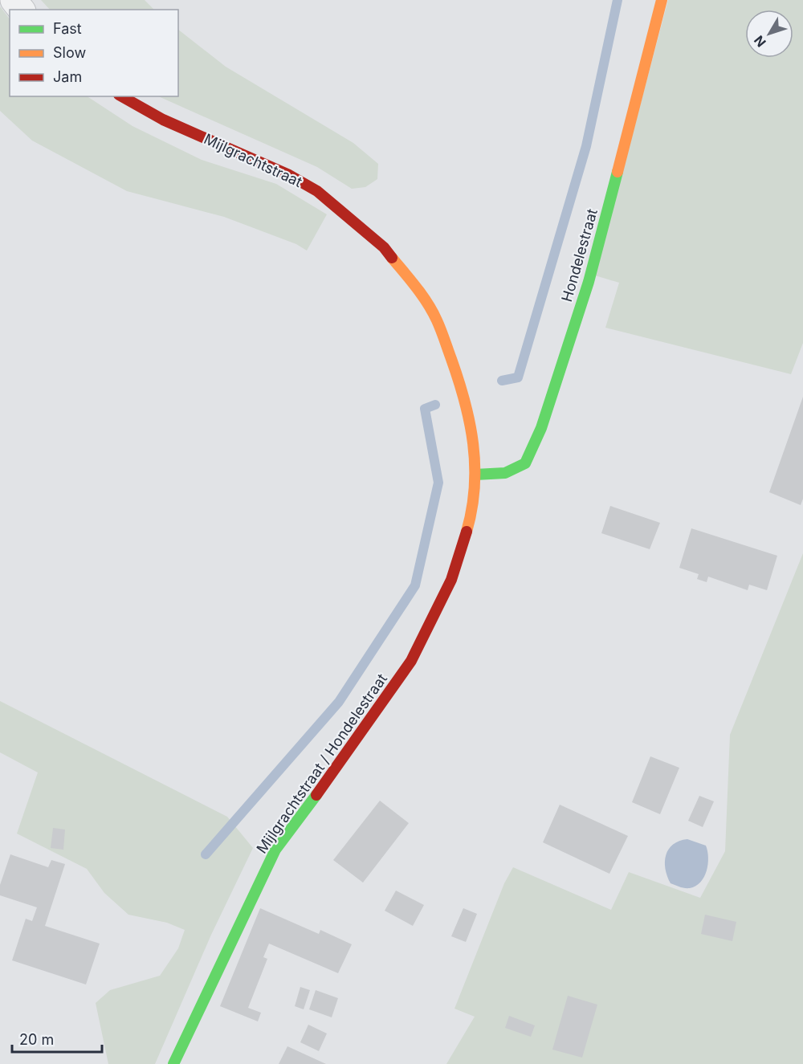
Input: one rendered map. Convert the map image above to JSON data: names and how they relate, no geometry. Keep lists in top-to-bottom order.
{
  "streets": {
    "street": ["Mijlgrachtstraat", "Hondelestraat", "Mijlgrachtstraat / Hondelestraat"]
  },
  "crossings": [
    ["Mijlgrachtstraat", "Hondelestraat"],
    ["Mijlgrachtstraat", "Mijlgrachtstraat / Hondelestraat"],
    ["Hondelestraat", "Mijlgrachtstraat / Hondelestraat"]
  ],
  "legend": ["Fast", "Slow", "Jam"],
  "scale_bar": "20 m",
  "north": "bottom left"
}
